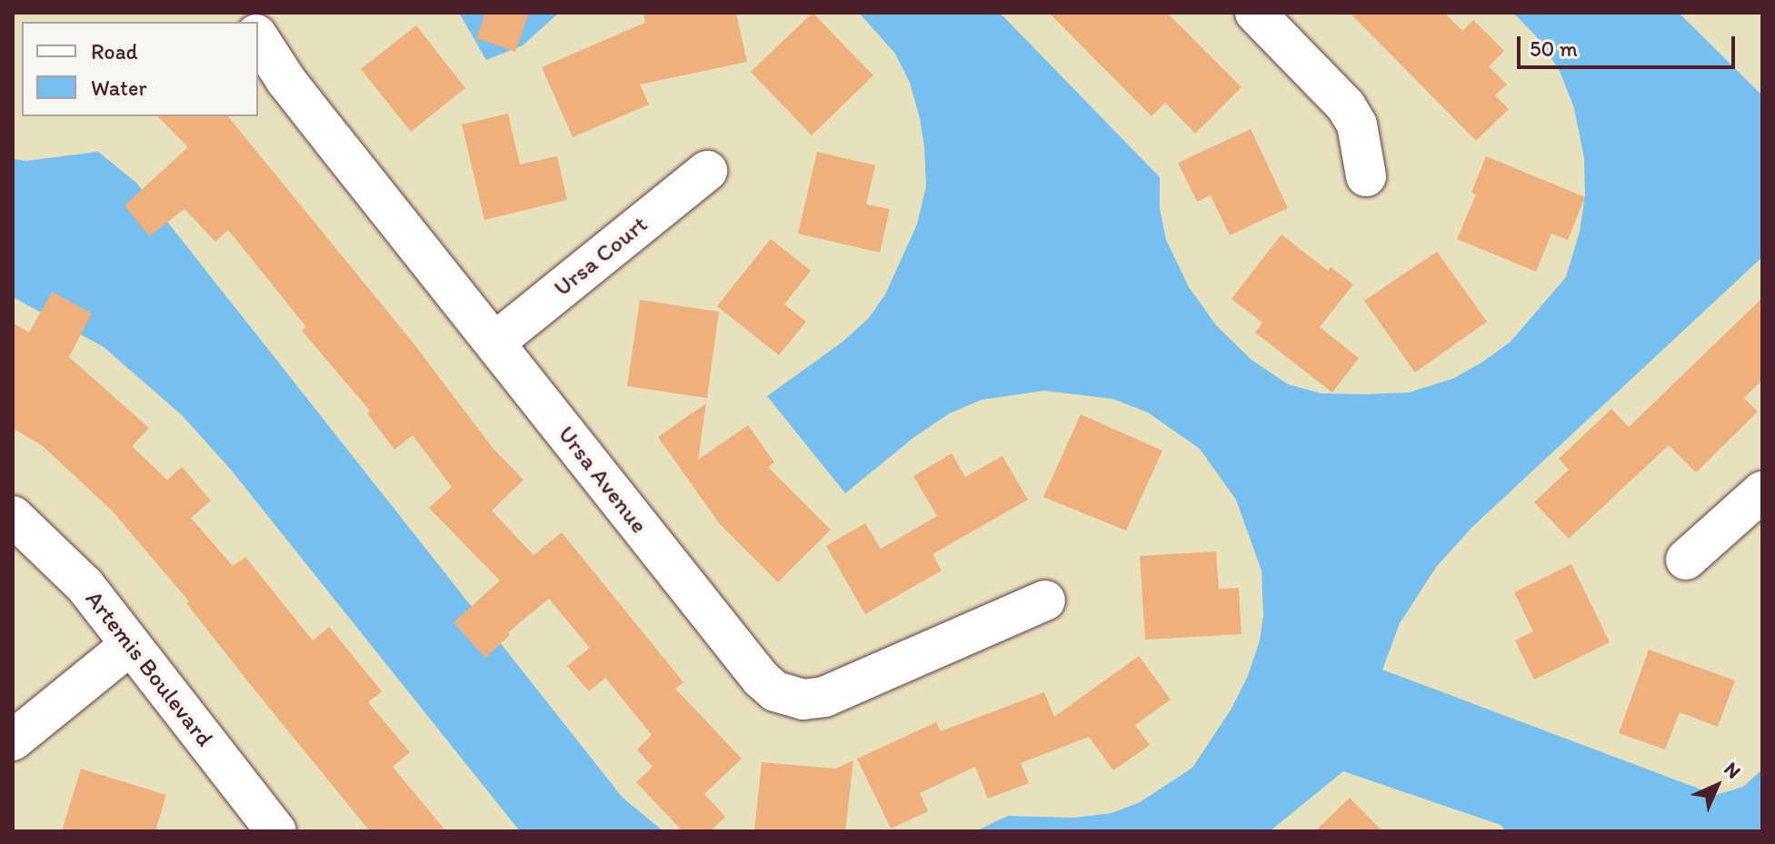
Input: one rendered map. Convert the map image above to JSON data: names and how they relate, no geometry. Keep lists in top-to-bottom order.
{
  "streets": {
    "street": ["Ursa Court", "Ursa Avenue", "Artemis Boulevard"]
  },
  "crossings": [
    ["Ursa Court", "Ursa Avenue"]
  ],
  "legend": ["Road", "Water"],
  "scale_bar": "50 m",
  "north": "top right"
}
